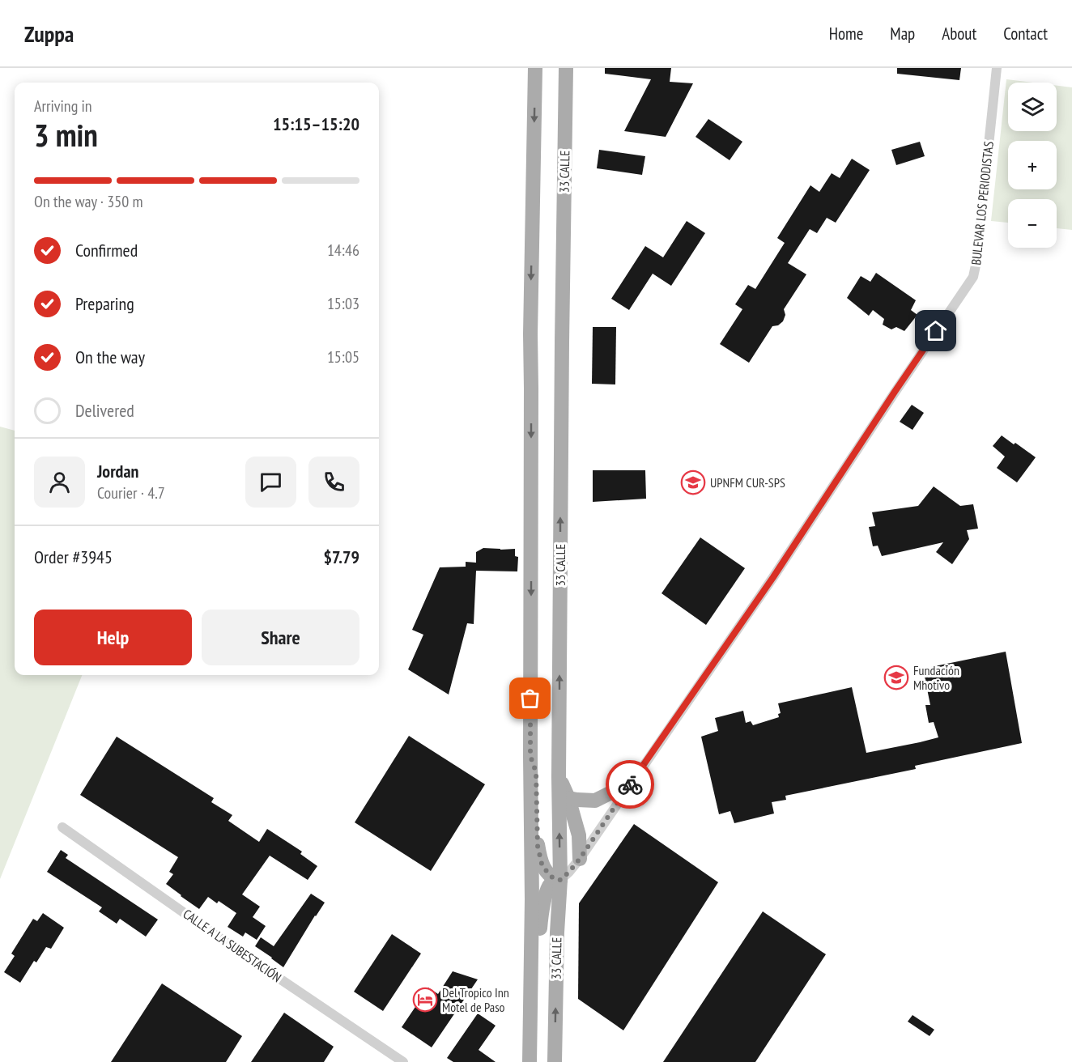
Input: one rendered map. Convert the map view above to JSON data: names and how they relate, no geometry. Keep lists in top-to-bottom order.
{
  "streets": {
    "main road": ["33 CALLE"],
    "street": ["BULEVAR LOS PERIODISTAS", "CALLE A LA SUBESTACIÓN"]
  },
  "crossings": [
    ["33 CALLE", "BULEVAR LOS PERIODISTAS"]
  ],
  "places": {
    "school or university": ["UPNFM CUR-SPS", "Fundación Mhotivo"],
    "hotel": ["Del Tropico Inn Motel de Paso"]
  },
  "page": {
    "header": "Zuppa",
    "nav": [
      "Home",
      "Map",
      "About",
      "Contact"
    ],
    "map_buttons": ["+", "−"],
    "heading": ["3 min", "Arriving in", "15:15–15:20"],
    "panel": [
      "Jordan",
      "Courier · 4.7",
      "Order #3945",
      "$7.79"
    ],
    "bar": "On the way · 350 m",
    "list": [
      ["Confirmed", "14:46"],
      ["Preparing", "15:03"],
      ["On the way", "15:05"],
      "Delivered"
    ],
    "buttons": ["Help", "Share"]
  }
}
